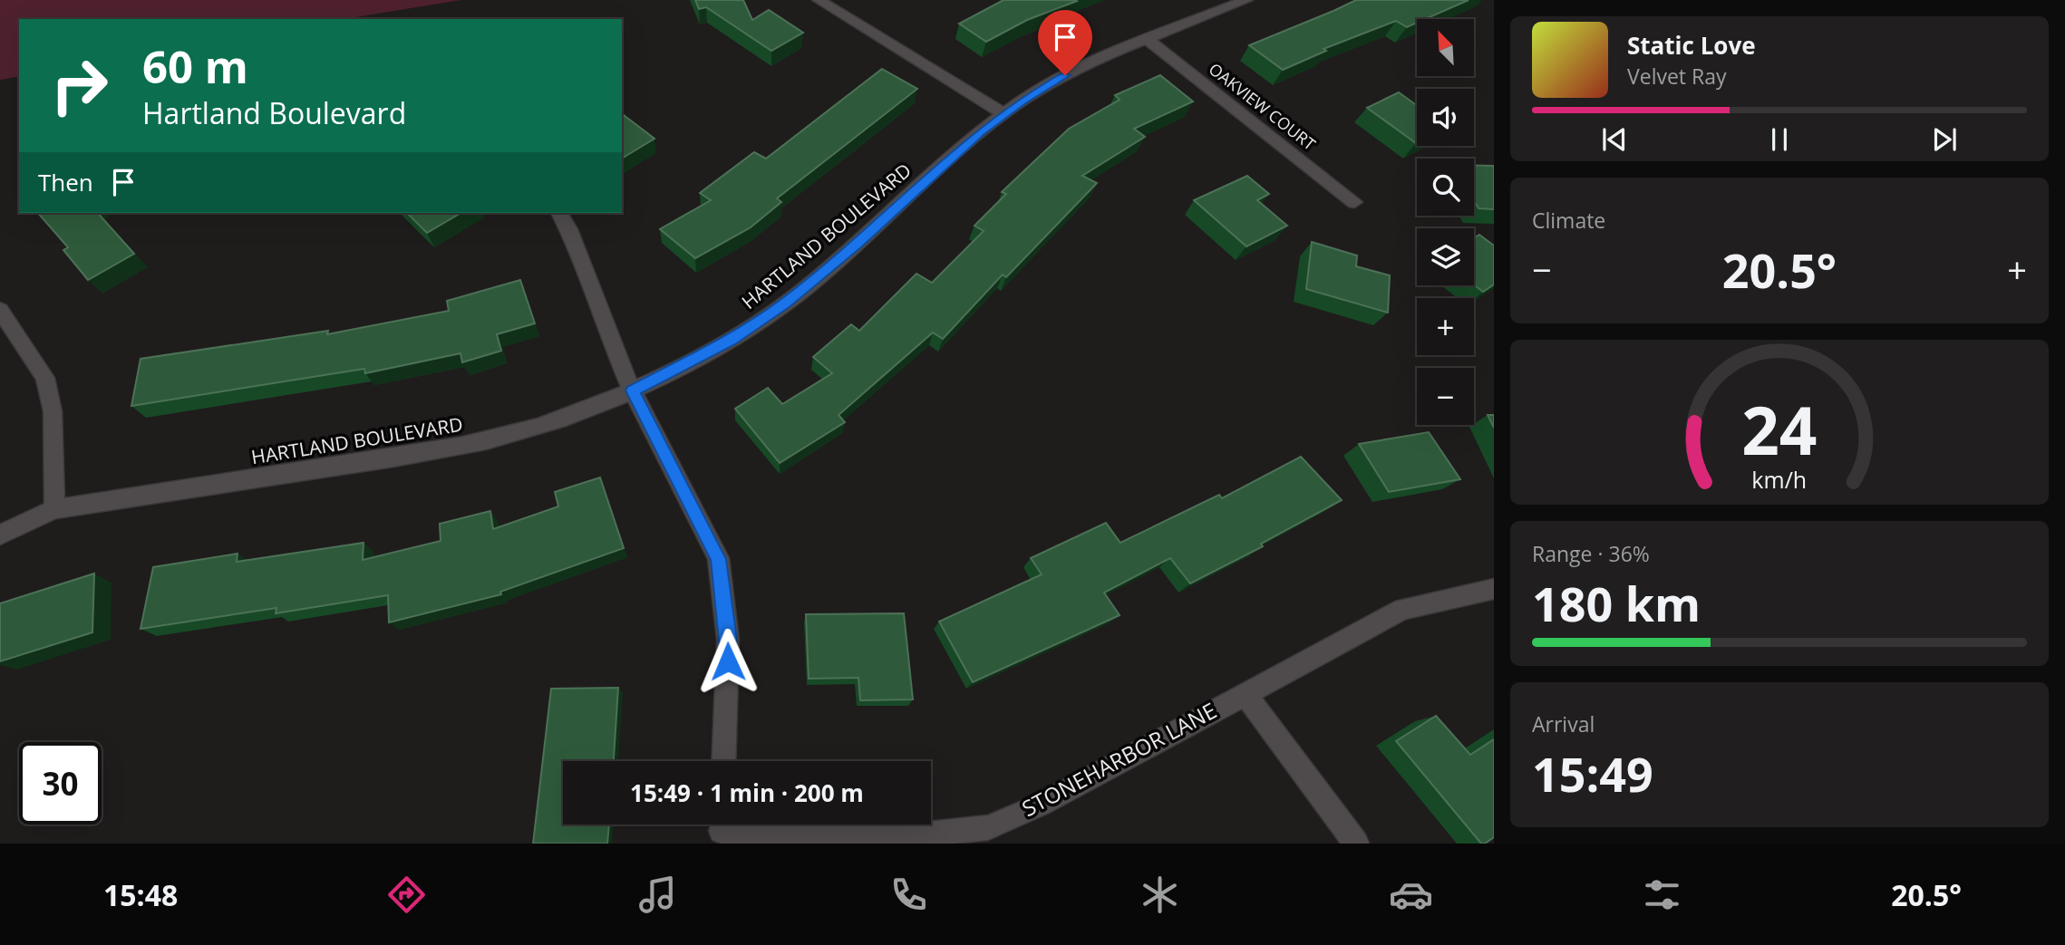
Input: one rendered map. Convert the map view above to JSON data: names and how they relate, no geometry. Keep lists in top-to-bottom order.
{
  "streets": {
    "street": ["OAKVIEW COURT", "HARTLAND BOULEVARD", "STONEHARBOR LANE"]
  },
  "crossings": [
    ["OAKVIEW COURT", "HARTLAND BOULEVARD"]
  ],
  "north": "top left",
  "page": {
    "map_buttons": ["+", "−"],
    "turn": ["60 m", "Hartland Boulevard"],
    "song": ["Static Love", "Velvet Ray"],
    "then": "Then",
    "tile": [
      "Climate",
      ["Range · 36%", "180 km"],
      ["Arrival", "15:49"]
    ],
    "heat": ["−", "20.5°", "+"],
    "limit": "30",
    "trip": "15:49 · 1 min · 200 m",
    "tabs": ["15:48", "20.5°"],
    "gauge": ["24", "km/h"]
  }
}
